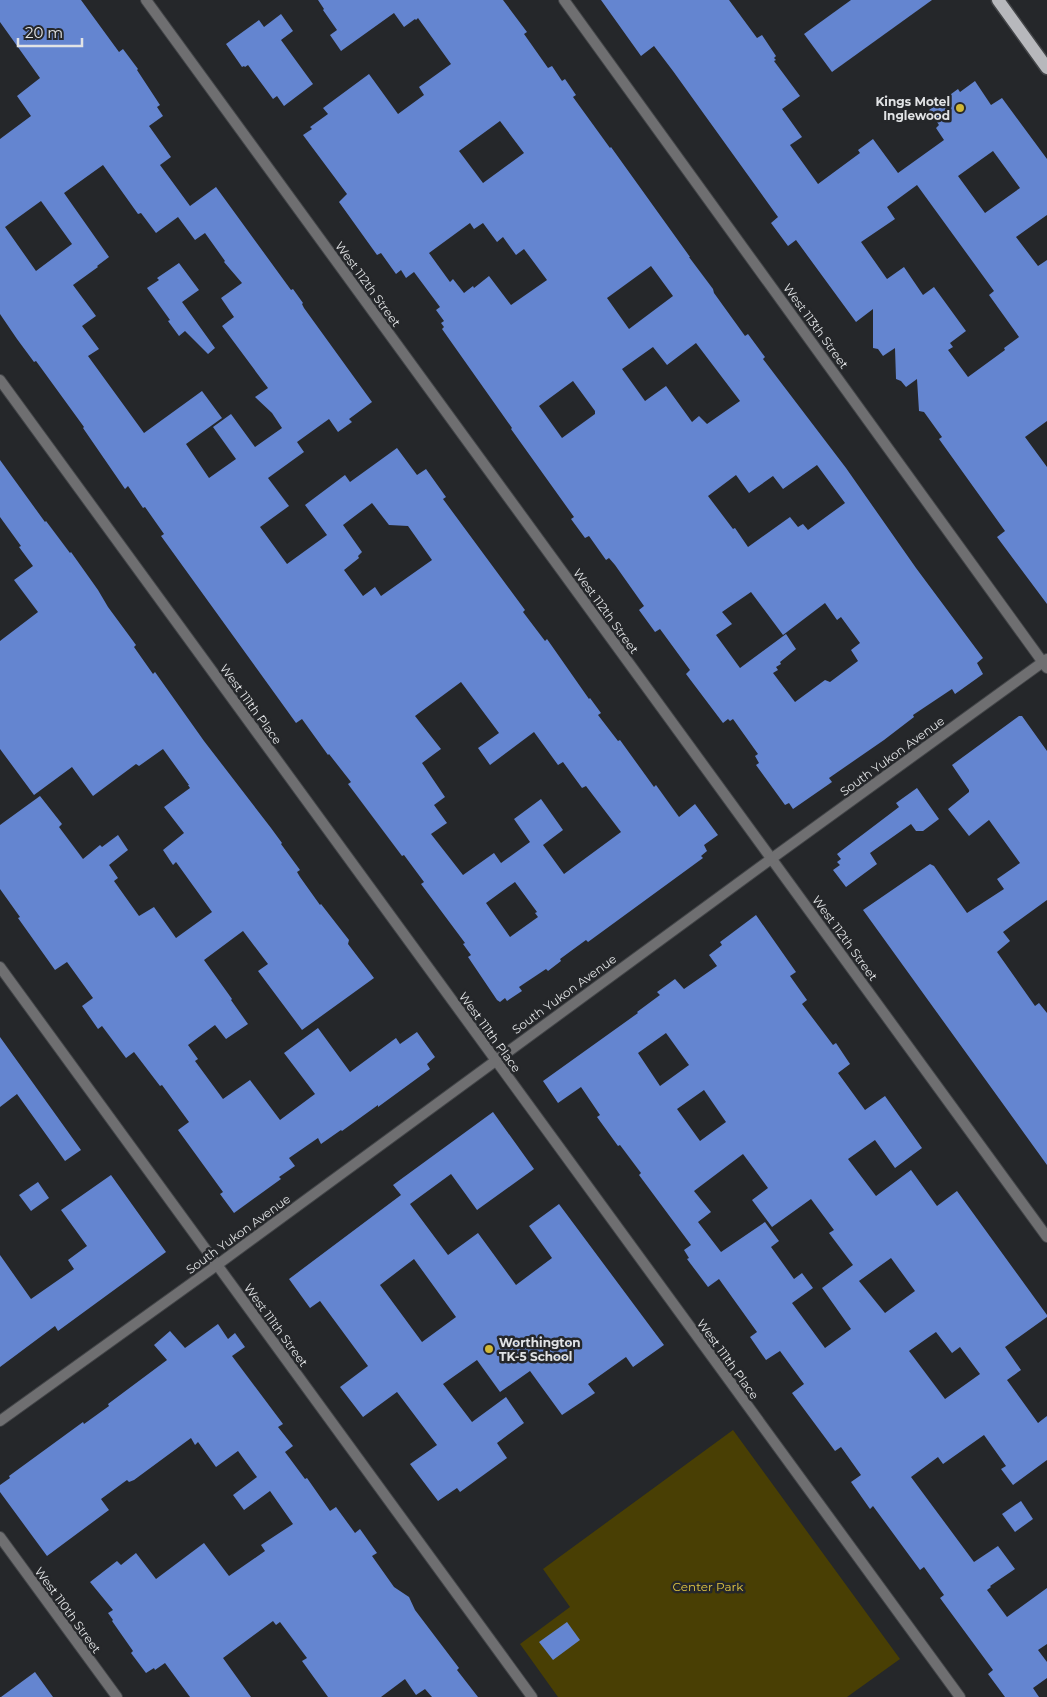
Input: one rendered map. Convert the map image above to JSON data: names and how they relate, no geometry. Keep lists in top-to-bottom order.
{
  "streets": {
    "street": [
      "West 112th Street",
      "West 113th Street",
      "West 111th Place",
      "South Yukon Avenue",
      "West 111th Street",
      "West 110th Street"
    ]
  },
  "crossings": [
    ["West 112th Street", "South Yukon Avenue"],
    ["West 113th Street", "South Yukon Avenue"],
    ["West 111th Place", "South Yukon Avenue"],
    ["South Yukon Avenue", "West 111th Street"]
  ],
  "parks": ["Center Park"],
  "places": ["Kings Motel Inglewood", "Worthington TK-5 School"],
  "scale_bar": "20 m"
}
